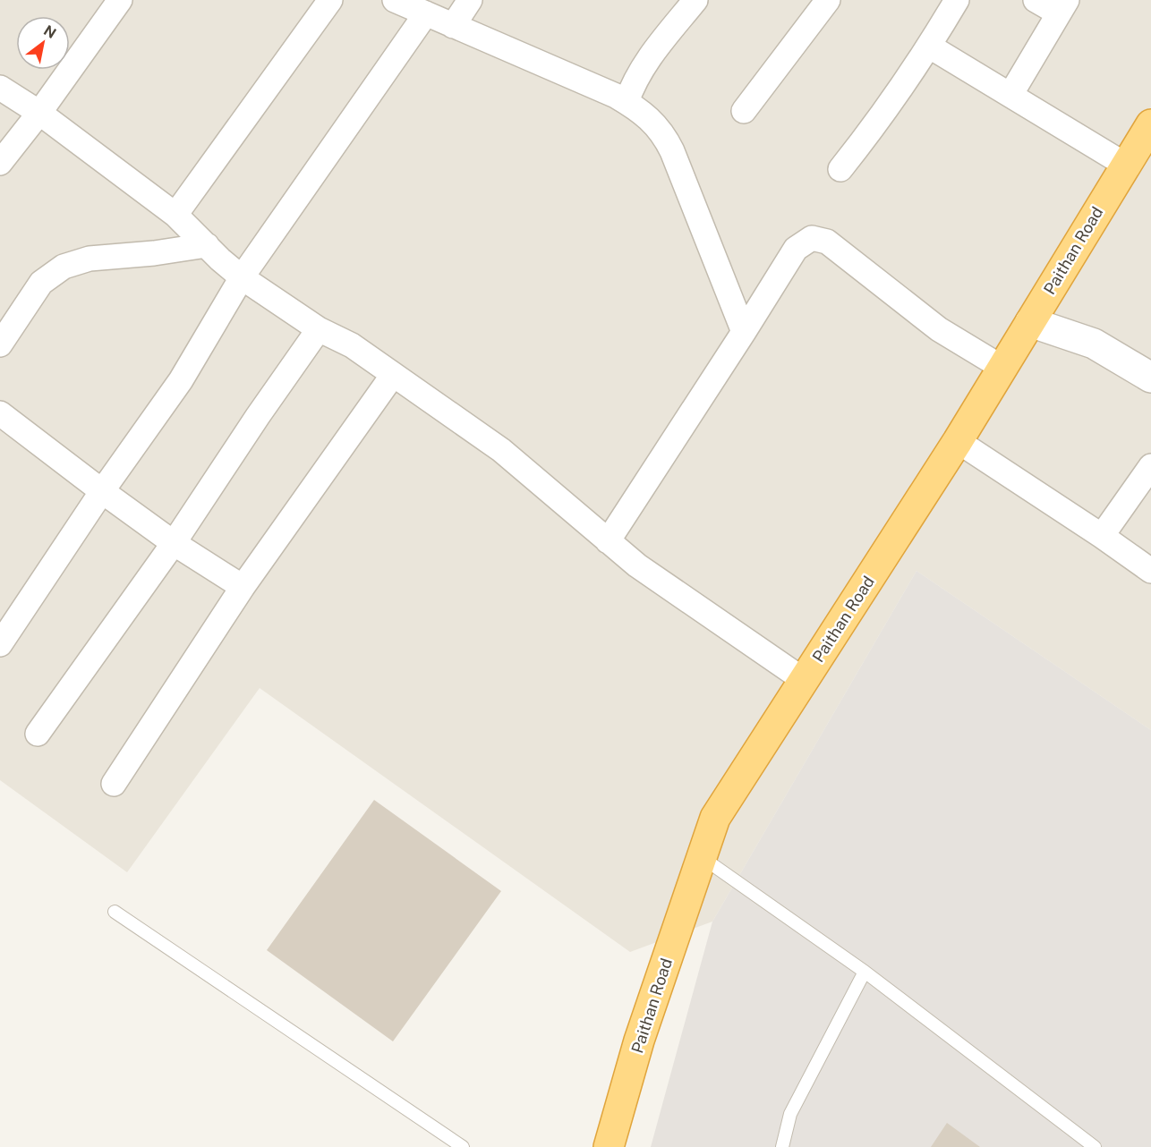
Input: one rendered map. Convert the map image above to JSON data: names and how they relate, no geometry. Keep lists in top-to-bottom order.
{
  "streets": {
    "highway": ["Paithan Road"]
  },
  "north": "top right"
}
